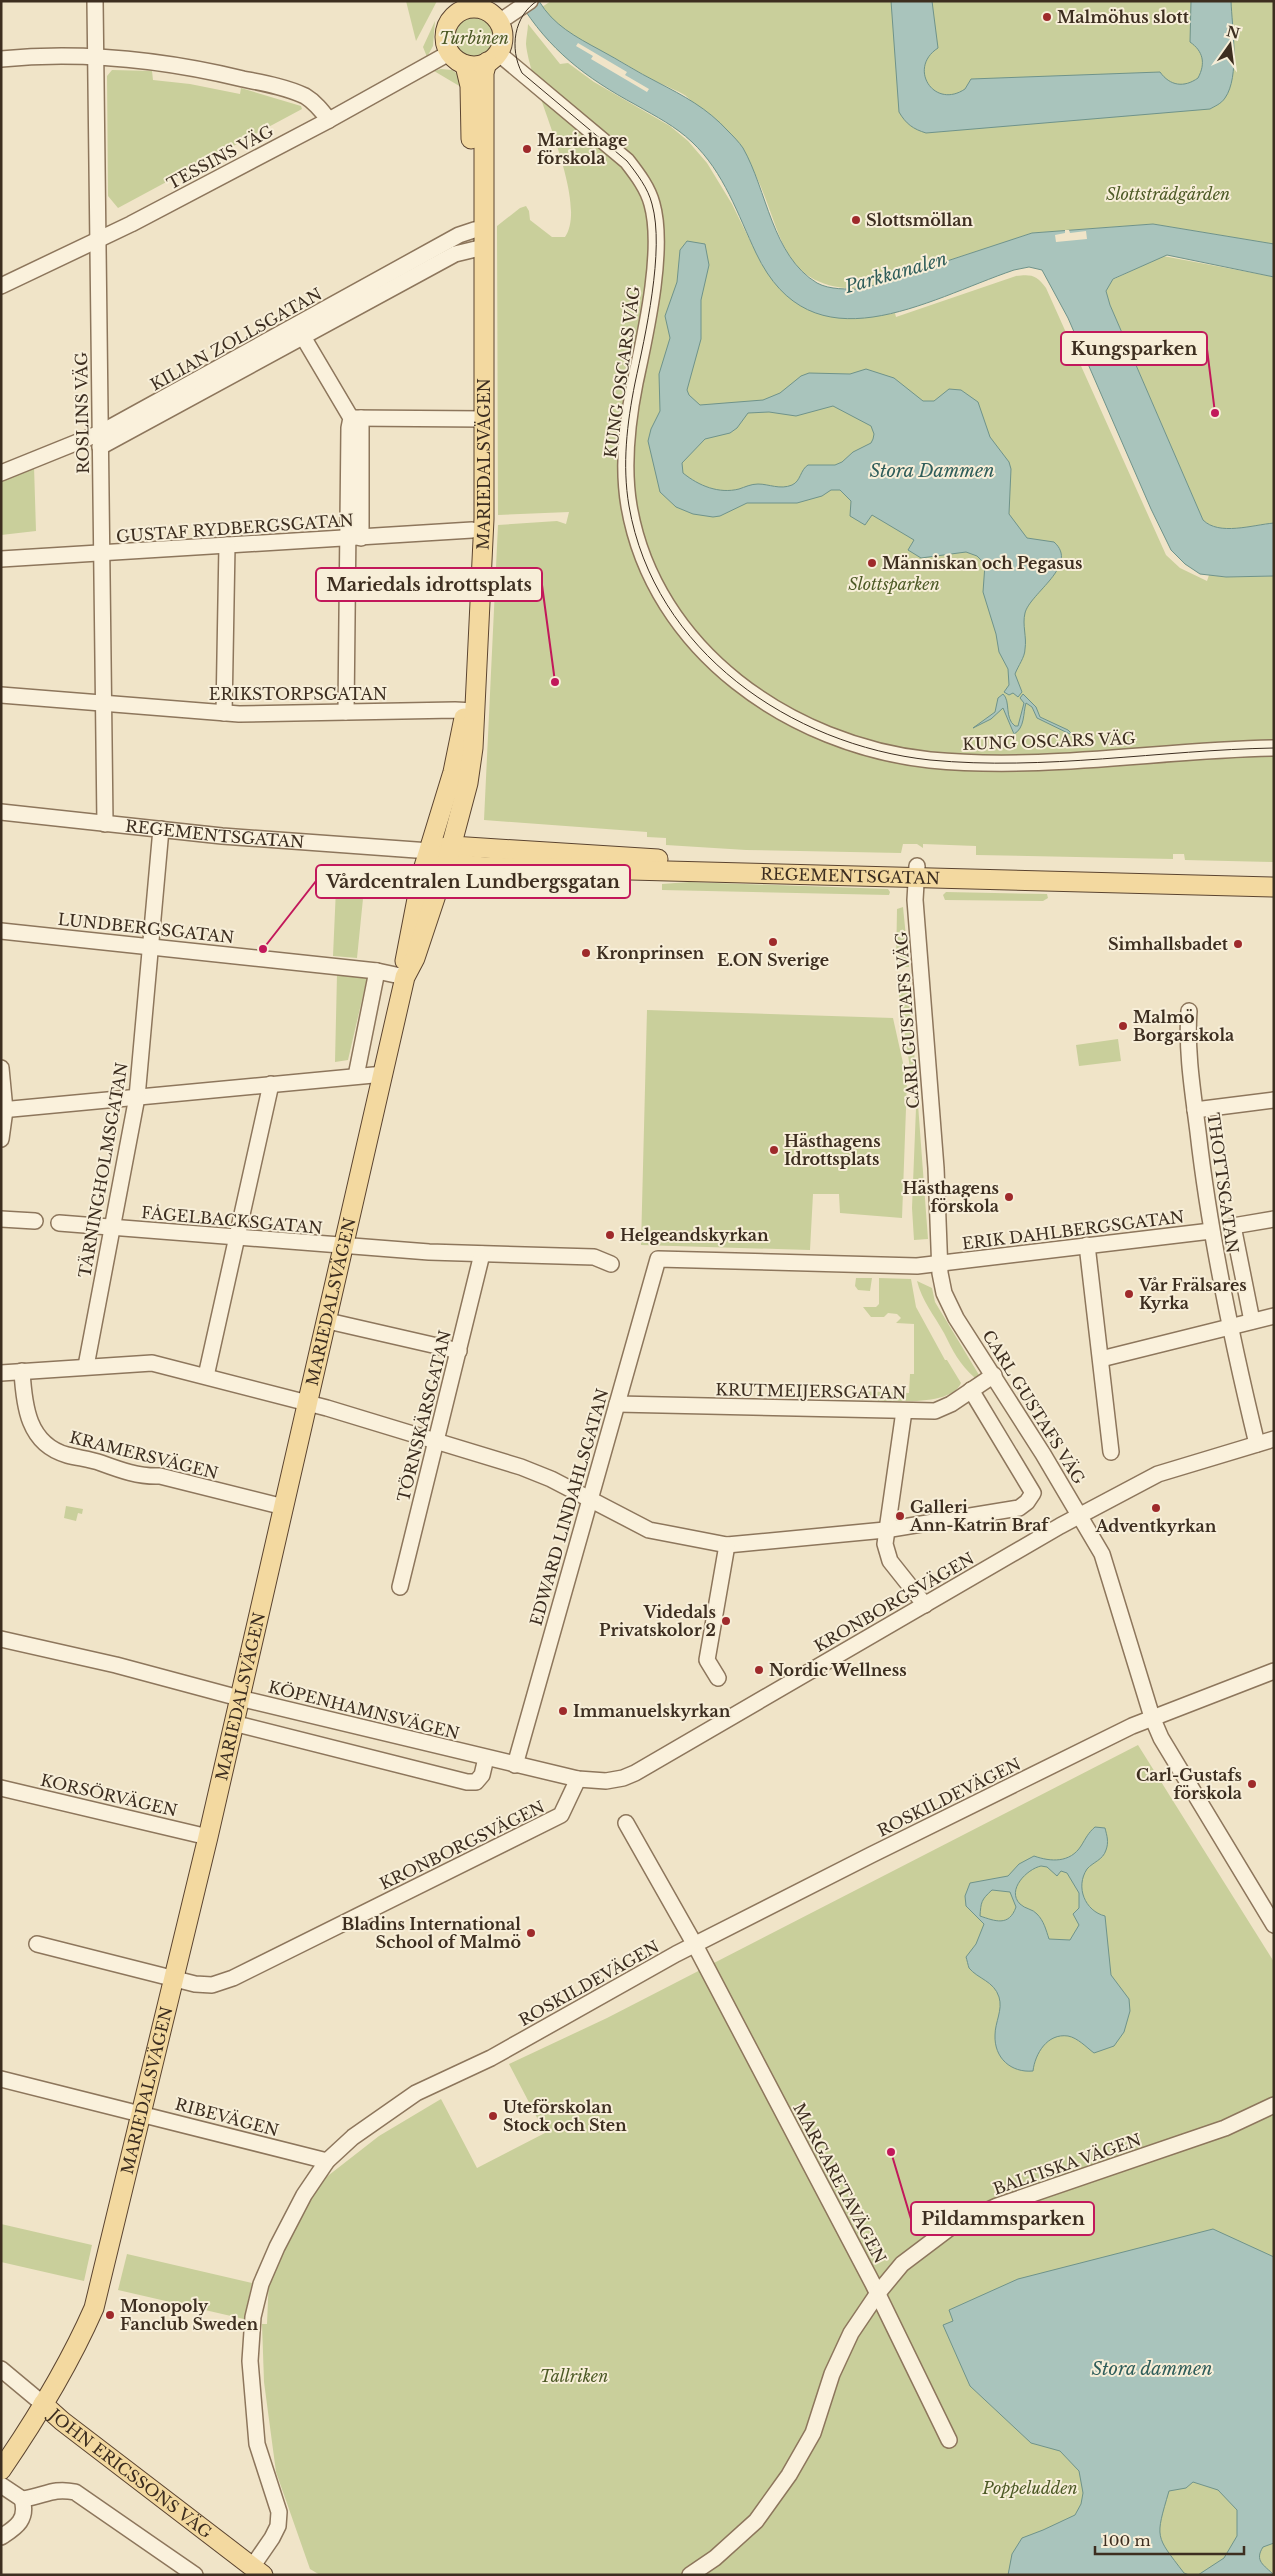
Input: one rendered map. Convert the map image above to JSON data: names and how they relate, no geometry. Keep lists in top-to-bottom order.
{
  "streets": {
    "main road": ["MARIEDALSVÄGEN", "REGEMENTSGATAN", "JOHN ERICSSONS VÄG"],
    "street": [
      "TESSINS VÄG",
      "KILIAN ZOLLSGATAN",
      "KUNG OSCARS VÄG",
      "ROSLINS VÄG",
      "GUSTAF RYDBERGSGATAN",
      "ERIKSTORPSGATAN",
      "LUNDBERGSGATAN",
      "CARL GUSTAFS VÄG",
      "TÄRNINGHOLMSGATAN",
      "THOTTSGATAN",
      "FÅGELBACKSGATAN",
      "ERIK DAHLBERGSGATAN",
      "KRUTMEIJERSGATAN",
      "TÖRNSKÄRSGATAN",
      "KRAMERSVÄGEN",
      "EDWARD LINDAHLSGATAN",
      "KRONBORGSVÄGEN",
      "KÖPENHAMNSVÄGEN",
      "KORSÖRVÄGEN",
      "ROSKILDEVÄGEN",
      "RIBEVÄGEN",
      "BALTISKA VÄGEN",
      "MARGARETAVÄGEN"
    ]
  },
  "crossings": [
    ["TESSINS VÄG", "KUNG OSCARS VÄG"],
    ["TESSINS VÄG", "ROSLINS VÄG"],
    ["TESSINS VÄG", "MARIEDALSVÄGEN"],
    ["KILIAN ZOLLSGATAN", "ROSLINS VÄG"],
    ["KILIAN ZOLLSGATAN", "MARIEDALSVÄGEN"],
    ["KUNG OSCARS VÄG", "MARIEDALSVÄGEN"],
    ["ROSLINS VÄG", "GUSTAF RYDBERGSGATAN"],
    ["ROSLINS VÄG", "ERIKSTORPSGATAN"],
    ["ROSLINS VÄG", "REGEMENTSGATAN"],
    ["MARIEDALSVÄGEN", "GUSTAF RYDBERGSGATAN"],
    ["MARIEDALSVÄGEN", "ERIKSTORPSGATAN"],
    ["MARIEDALSVÄGEN", "REGEMENTSGATAN"],
    ["MARIEDALSVÄGEN", "LUNDBERGSGATAN"],
    ["MARIEDALSVÄGEN", "FÅGELBACKSGATAN"],
    ["MARIEDALSVÄGEN", "KRAMERSVÄGEN"],
    ["MARIEDALSVÄGEN", "KRONBORGSVÄGEN"],
    ["MARIEDALSVÄGEN", "KÖPENHAMNSVÄGEN"],
    ["MARIEDALSVÄGEN", "KORSÖRVÄGEN"],
    ["MARIEDALSVÄGEN", "RIBEVÄGEN"],
    ["MARIEDALSVÄGEN", "JOHN ERICSSONS VÄG"],
    ["REGEMENTSGATAN", "CARL GUSTAFS VÄG"],
    ["REGEMENTSGATAN", "TÄRNINGHOLMSGATAN"],
    ["LUNDBERGSGATAN", "TÄRNINGHOLMSGATAN"],
    ["CARL GUSTAFS VÄG", "ERIK DAHLBERGSGATAN"],
    ["CARL GUSTAFS VÄG", "KRUTMEIJERSGATAN"],
    ["CARL GUSTAFS VÄG", "EDWARD LINDAHLSGATAN"],
    ["CARL GUSTAFS VÄG", "KRONBORGSVÄGEN"],
    ["CARL GUSTAFS VÄG", "ROSKILDEVÄGEN"],
    ["TÄRNINGHOLMSGATAN", "FÅGELBACKSGATAN"],
    ["THOTTSGATAN", "ERIK DAHLBERGSGATAN"],
    ["THOTTSGATAN", "KRONBORGSVÄGEN"],
    ["FÅGELBACKSGATAN", "TÖRNSKÄRSGATAN"],
    ["ERIK DAHLBERGSGATAN", "EDWARD LINDAHLSGATAN"],
    ["KRUTMEIJERSGATAN", "EDWARD LINDAHLSGATAN"],
    ["EDWARD LINDAHLSGATAN", "KÖPENHAMNSVÄGEN"],
    ["KRONBORGSVÄGEN", "KÖPENHAMNSVÄGEN"],
    ["ROSKILDEVÄGEN", "RIBEVÄGEN"],
    ["ROSKILDEVÄGEN", "MARGARETAVÄGEN"],
    ["ROSKILDEVÄGEN", "JOHN ERICSSONS VÄG"],
    ["BALTISKA VÄGEN", "MARGARETAVÄGEN"]
  ],
  "water": ["Parkkanalen", "Stora Dammen", "Stora dammen"],
  "parks": [
    "Turbinen",
    "Slottsträdgården",
    "Slottsparken",
    "Tallriken",
    "Poppeludden"
  ],
  "places": [
    "Malmöhus slott",
    "Mariehage förskola",
    "Slottsmöllan",
    "Kungsparken",
    "Människan och Pegasus",
    "Mariedals idrottsplats",
    "E.ON Sverige",
    "Simhallsbadet",
    "Vårdcentralen Lundbergsgatan",
    "Kronprinsen",
    "Malmö Borgarskola",
    "Hästhagens Idrottsplats",
    "Hästhagens förskola",
    "Helgeandskyrkan",
    "Vår Frälsares Kyrka",
    "Adventkyrkan",
    "Galleri Ann-Katrin Braf",
    "Videdals Privatskolor 2",
    "Nordic Wellness",
    "Immanuelskyrkan",
    "Carl-Gustafs förskola",
    "Bladins International School of Malmö",
    "Uteförskolan Stock och Sten",
    "Pildammsparken",
    "Monopoly Fanclub Sweden"
  ],
  "scale_bar": "100 m",
  "north": "top"
}
